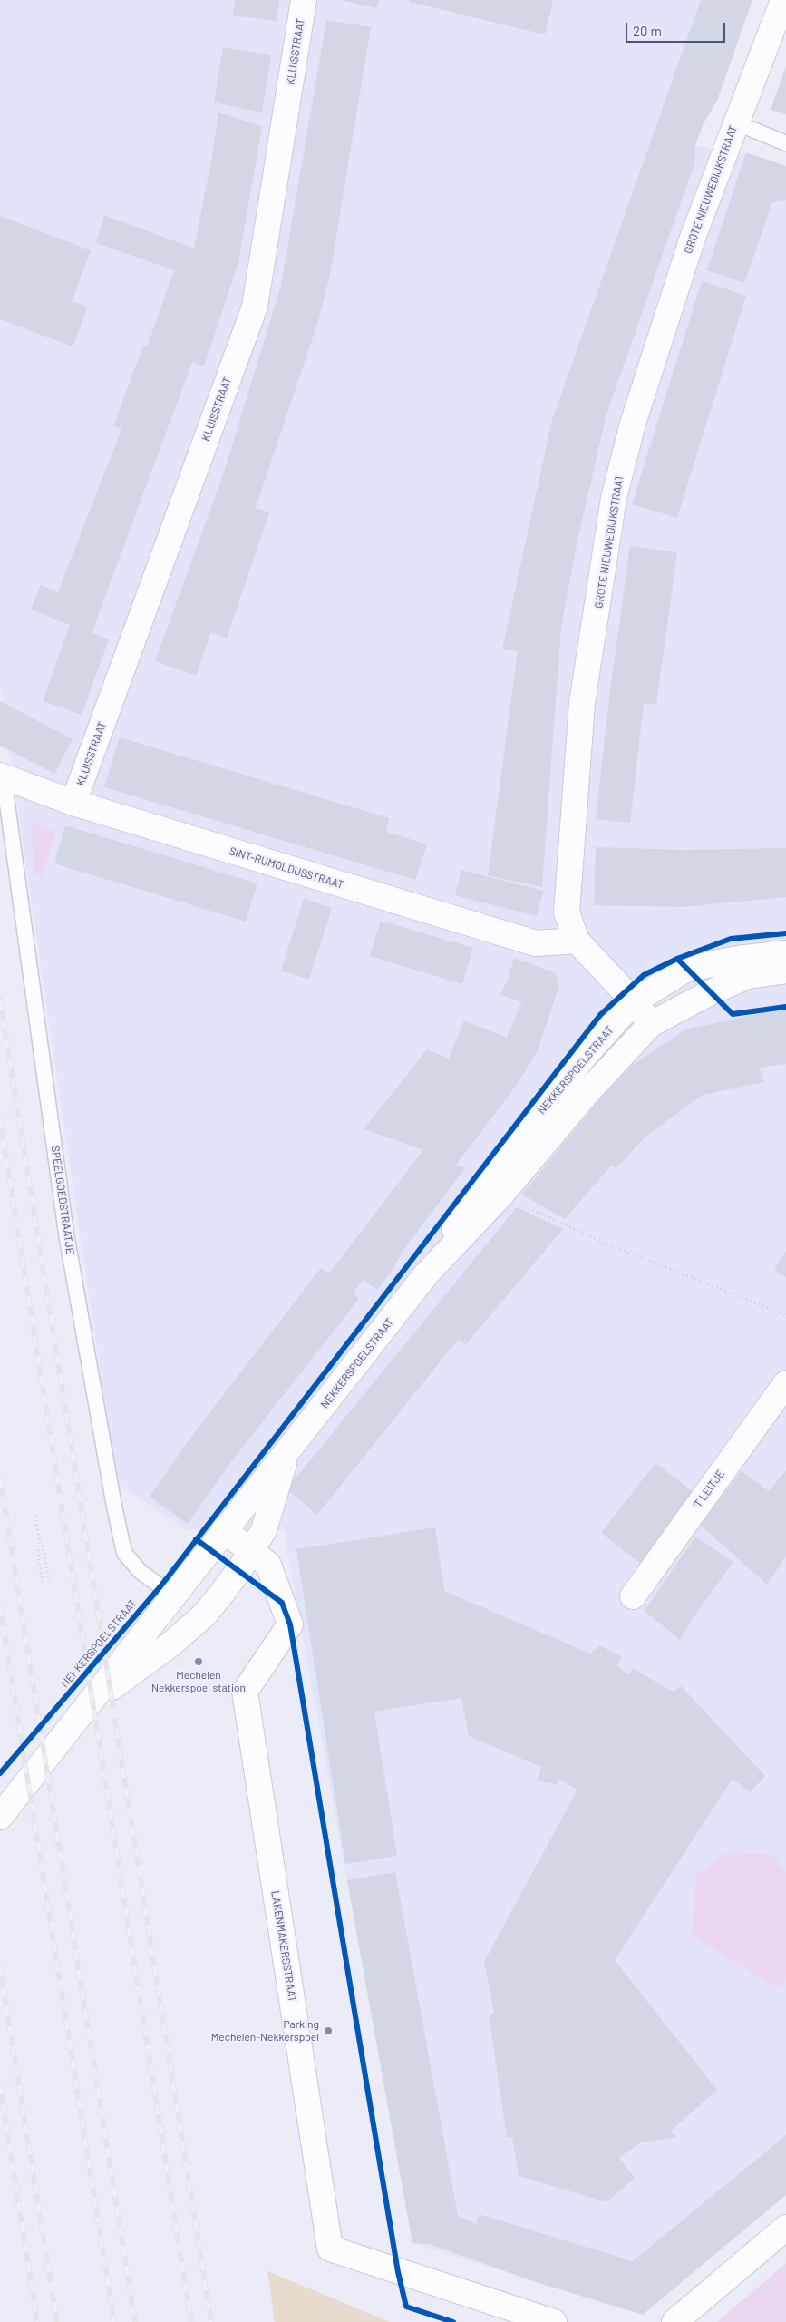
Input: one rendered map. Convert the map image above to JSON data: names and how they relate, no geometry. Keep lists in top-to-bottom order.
{
  "streets": {
    "main road": [
      "KLUISSTRAAT",
      "GROTE NIEUWEDIJKSTRAAT",
      "SINT-RUMOLDUSSTRAAT",
      "NEKKERSPOELSTRAAT",
      "'T LEITJE",
      "LAKENMAKERSSTRAAT"
    ],
    "lane": ["SPEELGOEDSTRAATJE"]
  },
  "crossings": [
    ["KLUISSTRAAT", "SINT-RUMOLDUSSTRAAT"],
    ["GROTE NIEUWEDIJKSTRAAT", "SINT-RUMOLDUSSTRAAT"],
    ["GROTE NIEUWEDIJKSTRAAT", "NEKKERSPOELSTRAAT"],
    ["SINT-RUMOLDUSSTRAAT", "SPEELGOEDSTRAATJE"],
    ["NEKKERSPOELSTRAAT", "SPEELGOEDSTRAATJE"],
    ["NEKKERSPOELSTRAAT", "LAKENMAKERSSTRAAT"]
  ],
  "places": ["Mechelen Nekkerspoel station", "Parking Mechelen-Nekkerspoel"],
  "scale_bar": "20 m"
}
